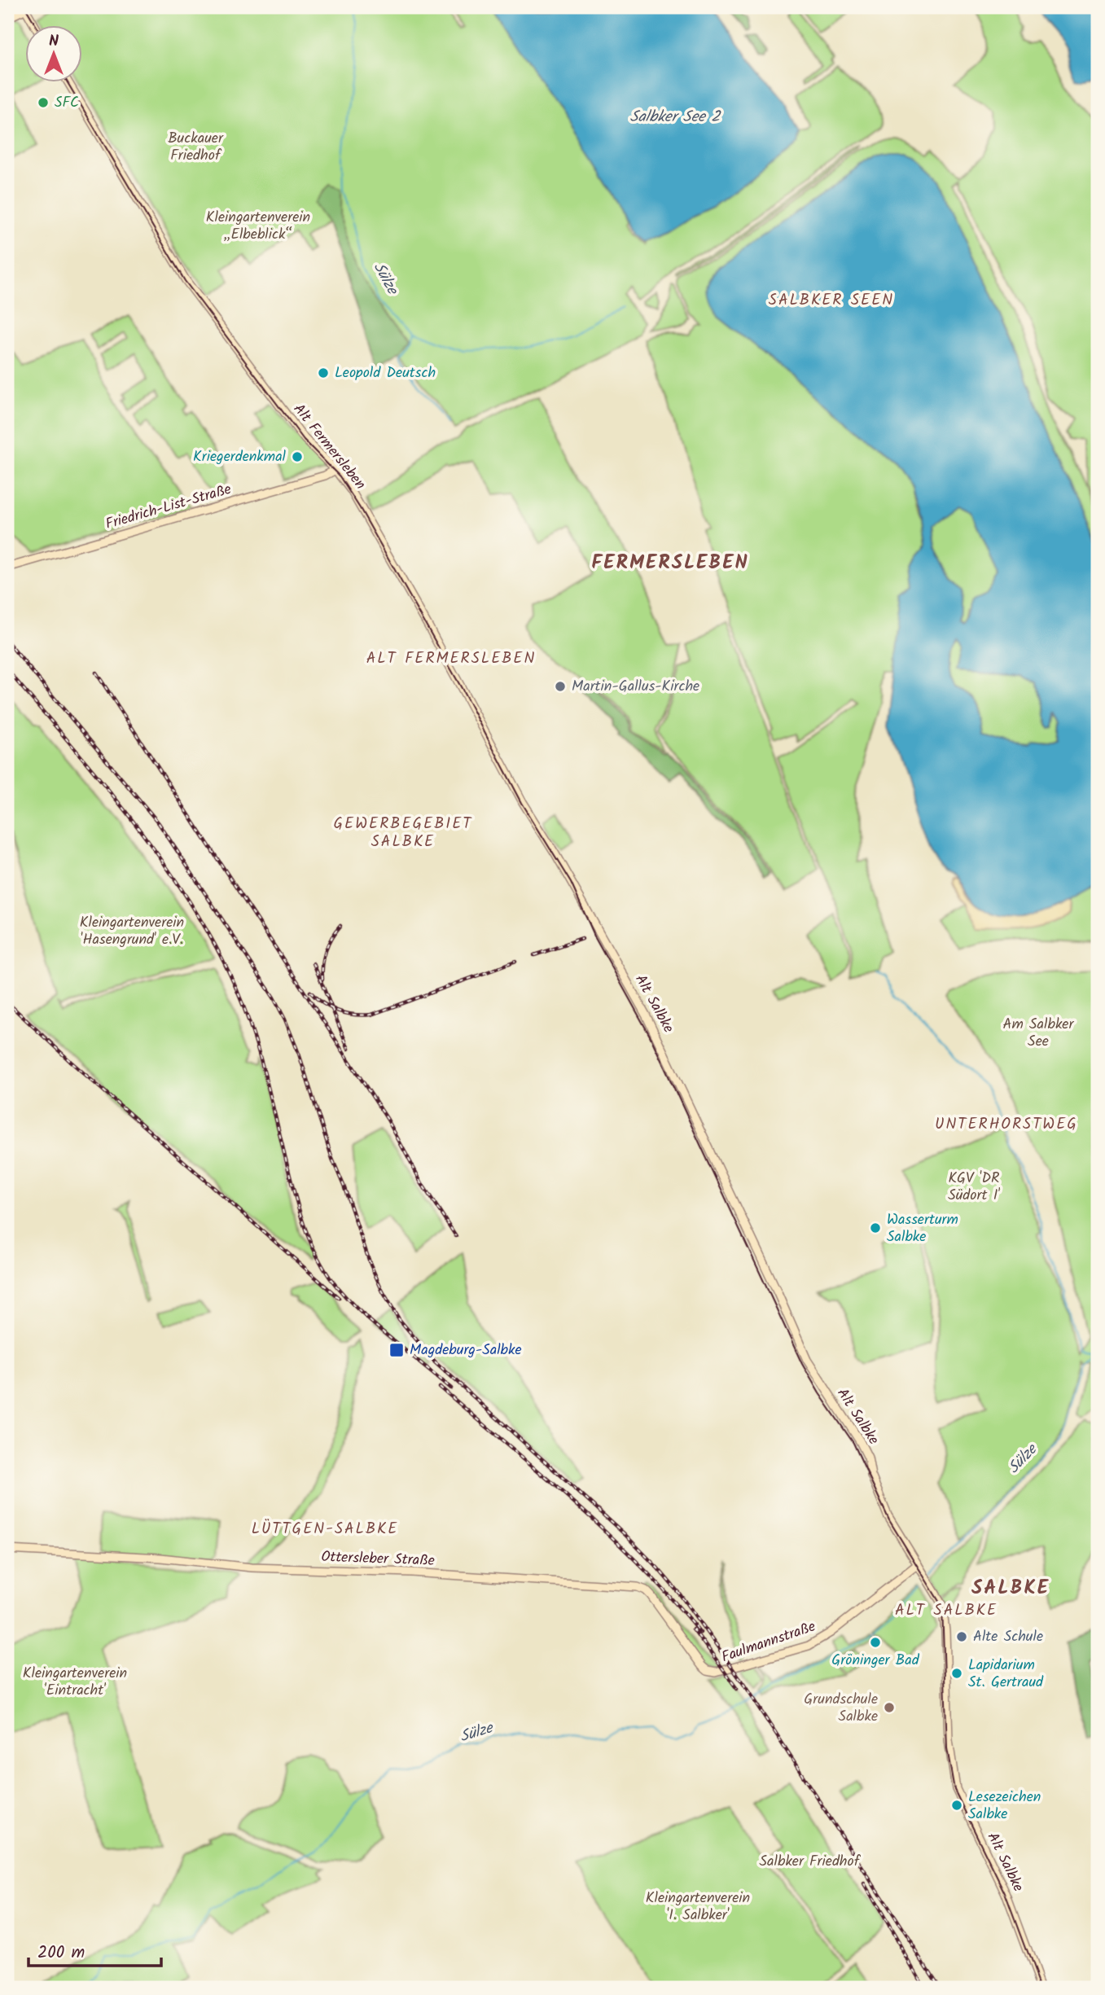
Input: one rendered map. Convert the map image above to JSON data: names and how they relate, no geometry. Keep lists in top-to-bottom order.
{
  "streets": {
    "main road": [
      "Alt Fermersleben",
      "Friedrich-List-Straße",
      "Alt Salbke",
      "Ottersleber Straße",
      "Faulmannstraße"
    ]
  },
  "crossings": [
    ["Alt Fermersleben", "Friedrich-List-Straße"],
    ["Alt Fermersleben", "Alt Salbke"],
    ["Alt Salbke", "Faulmannstraße"],
    ["Ottersleber Straße", "Faulmannstraße"]
  ],
  "districts": [
    "SALBKER SEEN",
    "FERMERSLEBEN",
    "ALT FERMERSLEBEN",
    "GEWERBEGEBIET SALBKE",
    "UNTERHORSTWEG",
    "LÜTTGEN-SALBKE",
    "SALBKE",
    "ALT SALBKE"
  ],
  "water": ["Salbker See 2", "Sülze"],
  "parks": [
    "Buckauer Friedhof",
    "Kleingartenverein „Elbeblick“",
    "Kleingartenverein 'Hasengrund' e.V.",
    "Am Salbker See",
    "KGV 'DR Südort I'",
    "Kleingartenverein 'Eintracht'",
    "Salbker Friedhof",
    "Kleingartenverein 'I. Salbker'"
  ],
  "places": {
    "other": [
      "SFC",
      "Leopold Deutsch",
      "Kriegerdenkmal",
      "Martin-Gallus-Kirche",
      "Wasserturm Salbke",
      "Alte Schule",
      "Gröninger Bad",
      "Lapidarium St. Gertraud",
      "Grundschule Salbke",
      "Lesezeichen Salbke"
    ],
    "transit": ["Magdeburg-Salbke"]
  },
  "scale_bar": "200 m",
  "north": "top"
}
